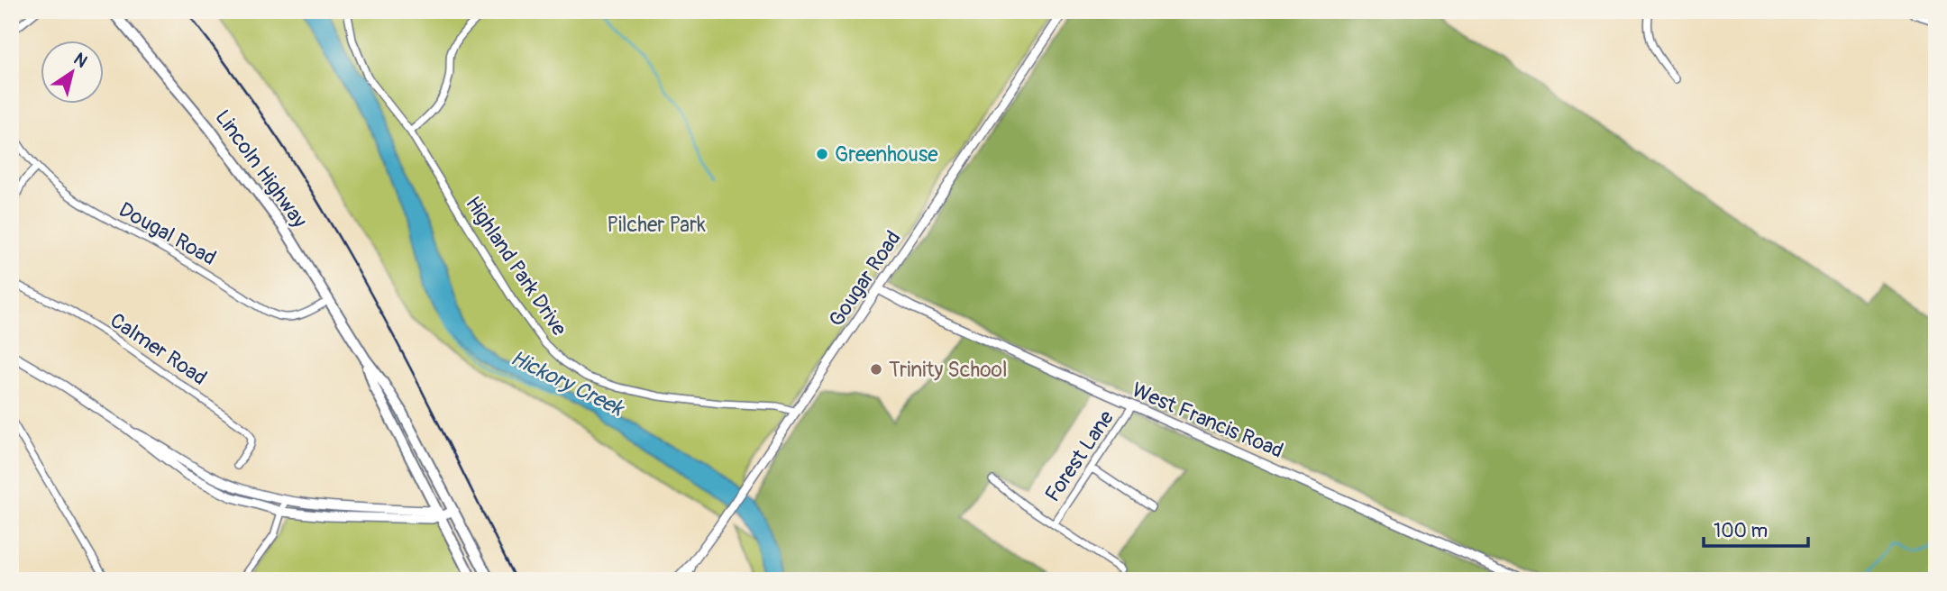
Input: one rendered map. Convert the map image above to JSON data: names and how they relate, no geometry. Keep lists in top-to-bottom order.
{
  "streets": {
    "main road": ["Lincoln Highway"],
    "street": [
      "Dougal Road",
      "Highland Park Drive",
      "Gougar Road",
      "Calmer Road",
      "West Francis Road",
      "Forest Lane"
    ]
  },
  "crossings": [
    ["Lincoln Highway", "Dougal Road"],
    ["Highland Park Drive", "Gougar Road"],
    ["Gougar Road", "West Francis Road"],
    ["West Francis Road", "Forest Lane"]
  ],
  "water": ["Hickory Creek"],
  "parks": ["Pilcher Park"],
  "places": ["Greenhouse", "Trinity School"],
  "scale_bar": "100 m",
  "north": "top right"
}
